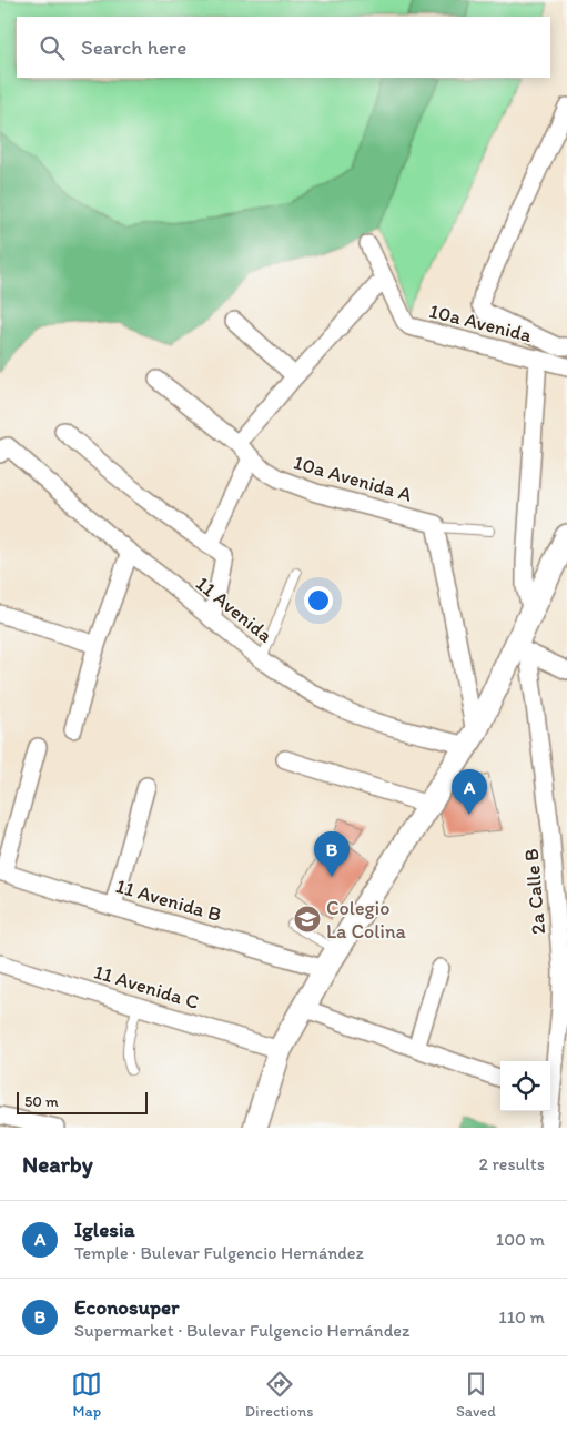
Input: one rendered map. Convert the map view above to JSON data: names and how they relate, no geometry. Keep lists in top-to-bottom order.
{
  "streets": {
    "street": [
      "10a Avenida",
      "10a Avenida A",
      "11 Avenida",
      "2a Calle B",
      "11 Avenida B",
      "11 Avenida C"
    ]
  },
  "places": {
    "school or university": ["Colegio La Colina"]
  },
  "scale_bar": "50 m",
  "page": {
    "search": "Search here",
    "pins": ["A", "B"],
    "scale": "50 m",
    "heading": ["Nearby", "2 results"],
    "list": [
      {
        "mark": "A",
        "name": "Iglesia",
        "note": "Temple · Bulevar Fulgencio Hernández",
        "value": "100 m"
      },
      {
        "mark": "B",
        "name": "Econosuper",
        "note": "Supermarket · Bulevar Fulgencio Hernández",
        "value": "110 m"
      }
    ],
    "nav": ["Map", "Directions", "Saved"]
  }
}
